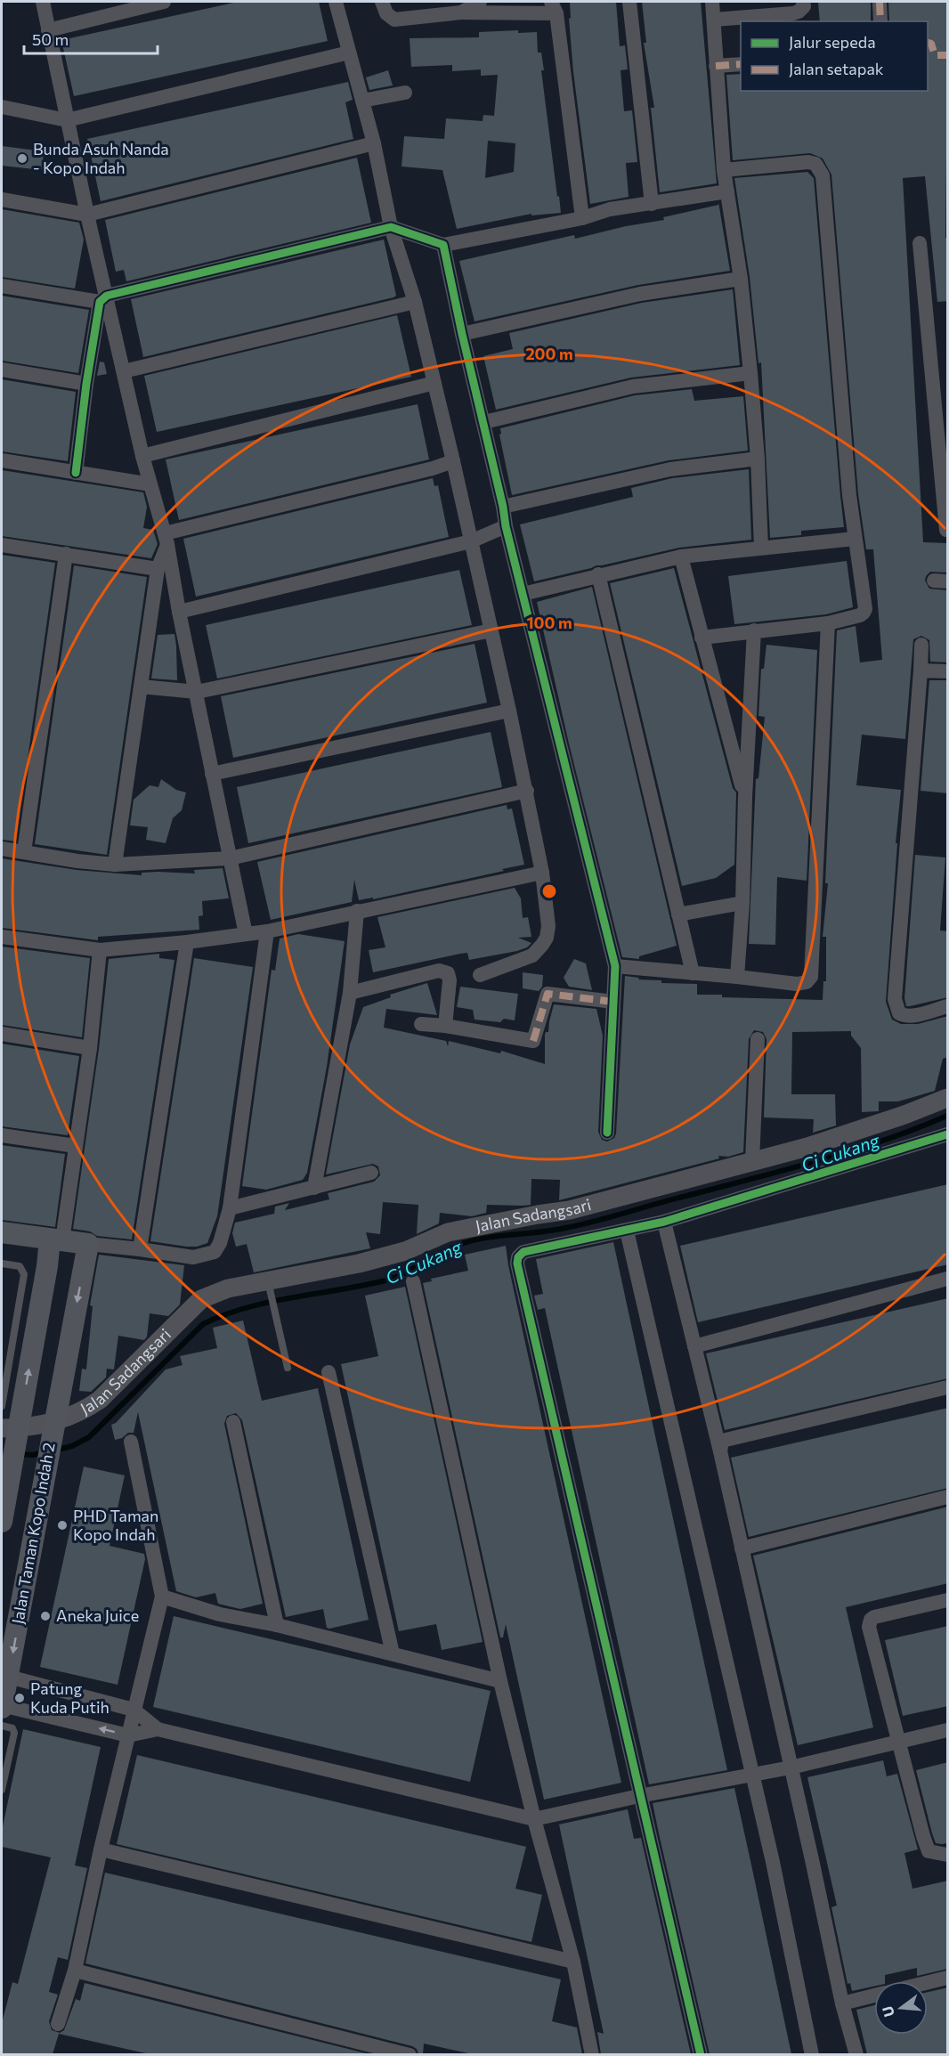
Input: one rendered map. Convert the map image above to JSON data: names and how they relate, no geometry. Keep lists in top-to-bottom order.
{
  "streets": {
    "main road": ["Jalan Taman Kopo Indah 2"],
    "street": ["Jalan Sadangsari"]
  },
  "crossings": [
    ["Jalan Sadangsari", "Jalan Taman Kopo Indah 2"]
  ],
  "water": ["Ci Cukang"],
  "places": [
    "Bunda Asuh Nanda - Kopo Indah",
    "PHD Taman Kopo Indah",
    "Aneka Juice",
    "Patung Kuda Putih"
  ],
  "legend": ["Jalur sepeda", "Jalan setapak"],
  "scale_bar": "50 m",
  "north": "left",
  "rings": ["200 m", "100 m"]
}
